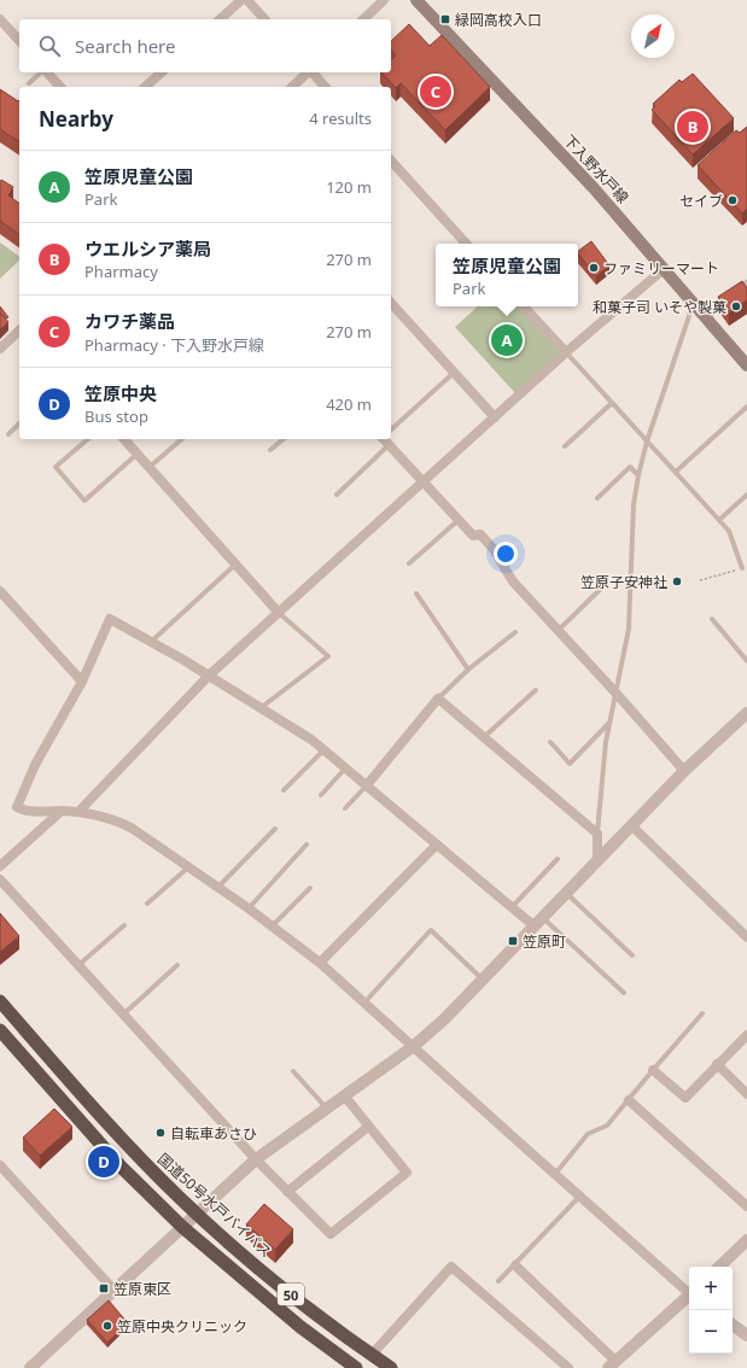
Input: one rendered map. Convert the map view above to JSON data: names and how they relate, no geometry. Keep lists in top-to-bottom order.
{
  "streets": {
    "highway": ["国道50号水戸バイパス", "50"],
    "main road": ["下入野水戸線"]
  },
  "places": {
    "transit": ["緑岡高校入口", "笠原町", "笠原東区"],
    "other": [
      "セイブ",
      "ファミリーマート",
      "和菓子司 いそや製菓",
      "笠原子安神社",
      "自転車あさひ",
      "笠原中央クリニック"
    ]
  },
  "north": "top right",
  "page": {
    "search": "Search here",
    "pins": [
      "C",
      "B",
      "A",
      "D"
    ],
    "heading": ["Nearby", "4 results"],
    "list": [
      {
        "mark": "A",
        "name": "笠原児童公園",
        "note": "Park",
        "value": "120 m"
      },
      {
        "mark": "B",
        "name": "ウエルシア薬局",
        "note": "Pharmacy",
        "value": "270 m"
      },
      {
        "mark": "C",
        "name": "カワチ薬品",
        "note": "Pharmacy · 下入野水戸線",
        "value": "270 m"
      },
      {
        "mark": "D",
        "name": "笠原中央",
        "note": "Bus stop",
        "value": "420 m"
      }
    ],
    "popup": ["笠原児童公園", "Park"],
    "map_buttons": ["+", "−"]
  }
}
